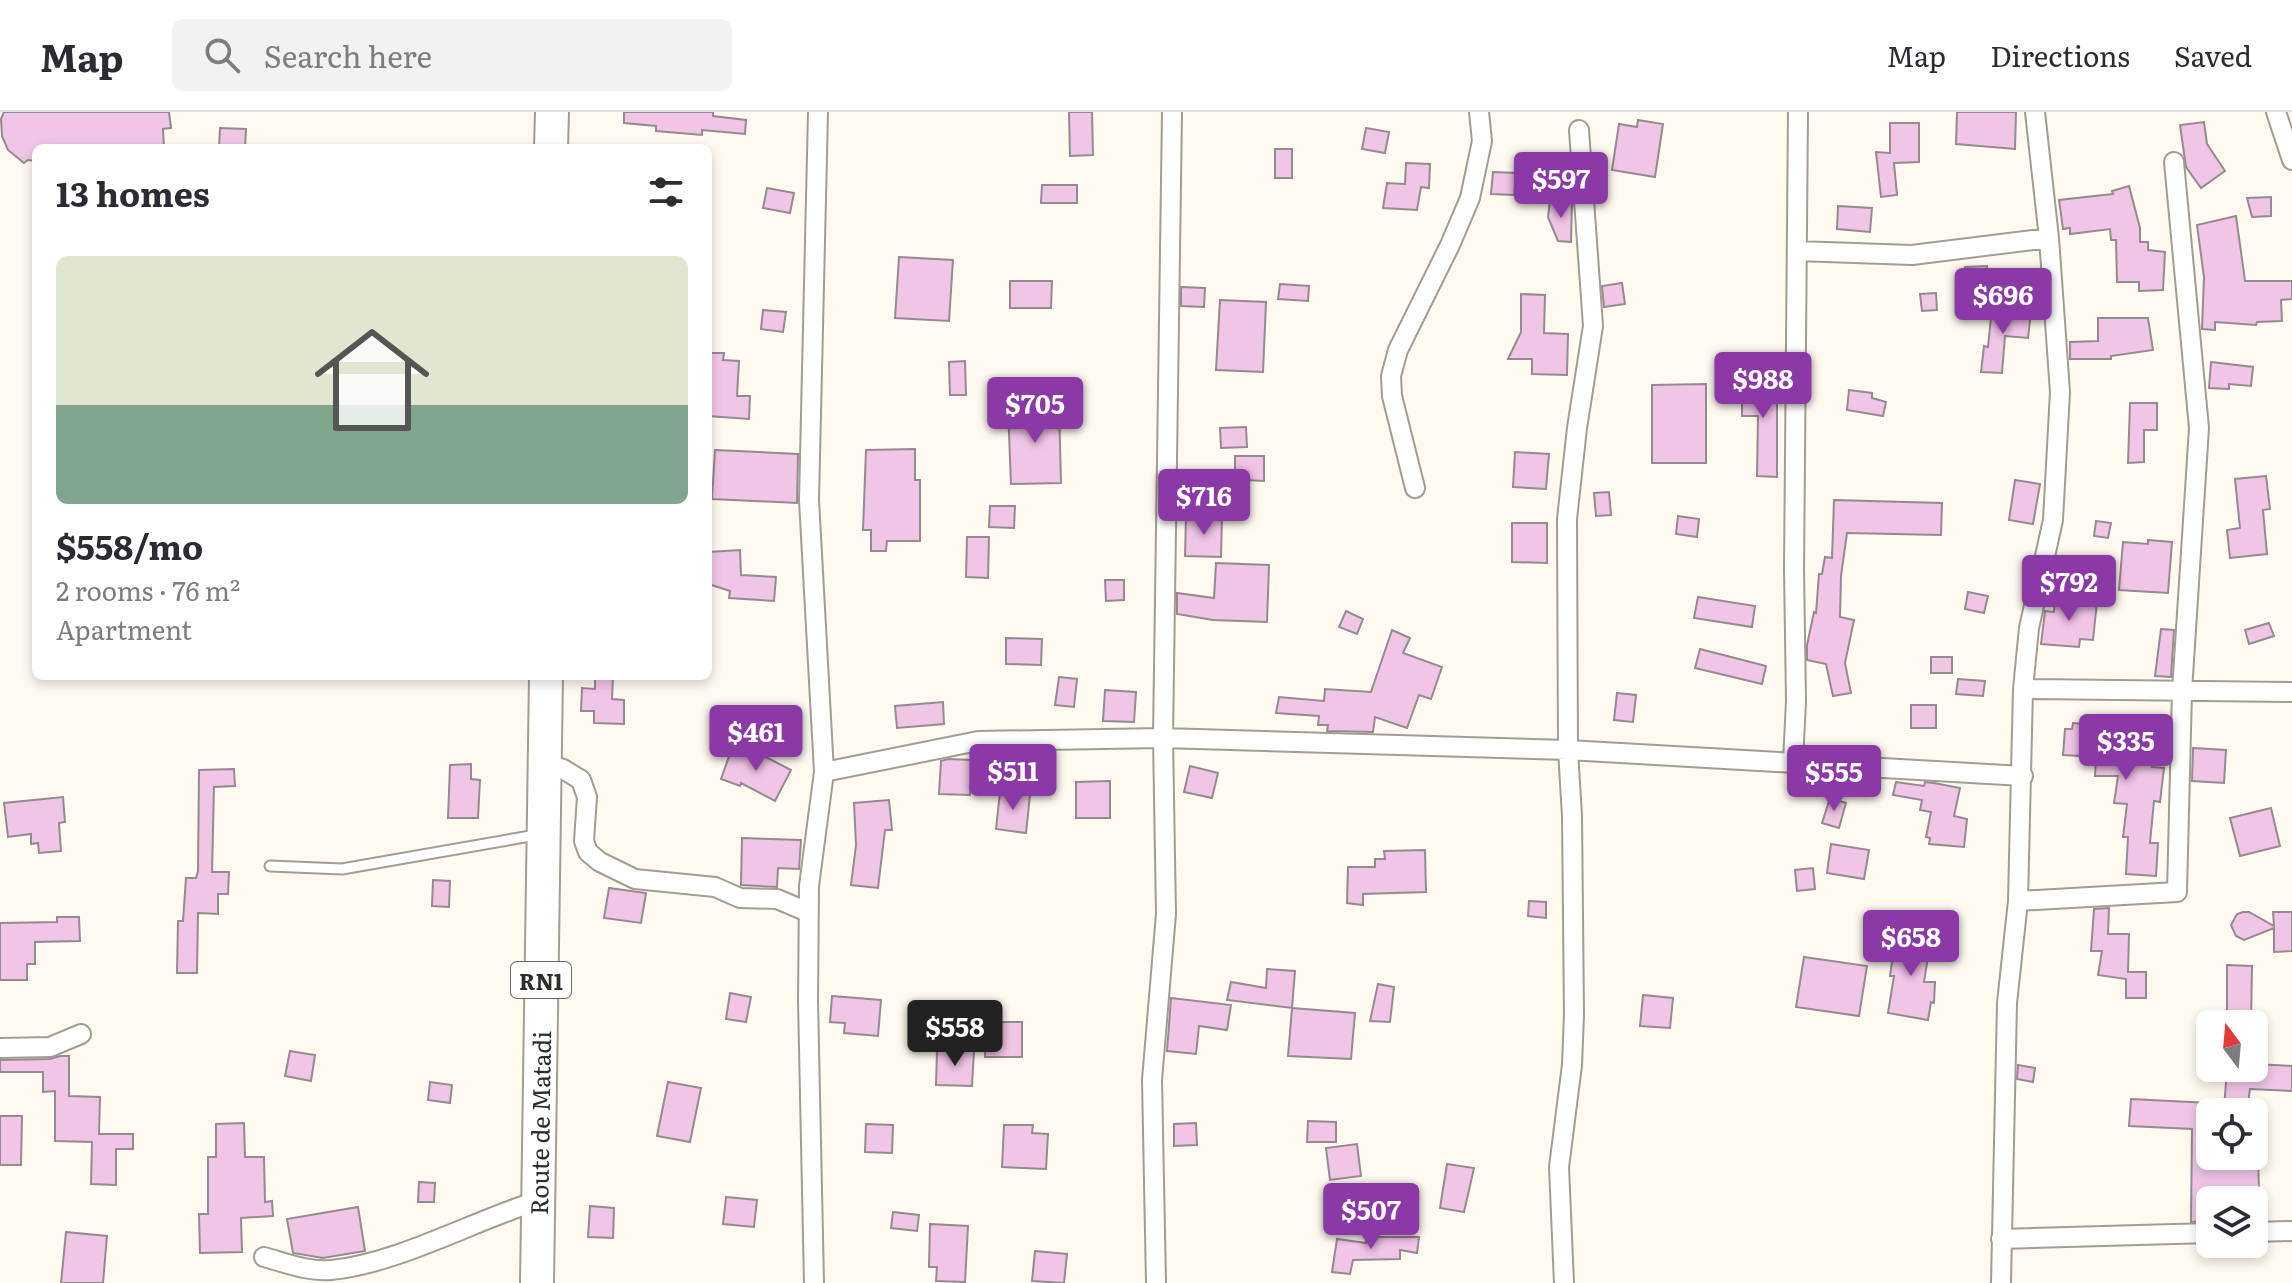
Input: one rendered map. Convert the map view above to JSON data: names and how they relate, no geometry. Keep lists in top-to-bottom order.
{
  "streets": {
    "highway": ["RN1", "Route de Matadi"]
  },
  "north": "top",
  "page": {
    "header": "Map",
    "search": "Search here",
    "nav": ["Map", "Directions", "Saved"],
    "heading": "13 homes",
    "price": [
      "$597",
      "$696",
      "$988",
      "$705",
      "$716",
      "$792",
      "$461",
      "$335",
      "$511",
      "$555",
      "$658",
      "$558",
      "$507"
    ],
    "list": [
      {
        "name": "$558/mo",
        "note": "2 rooms · 76 m² · Apartment"
      }
    ]
  }
}
